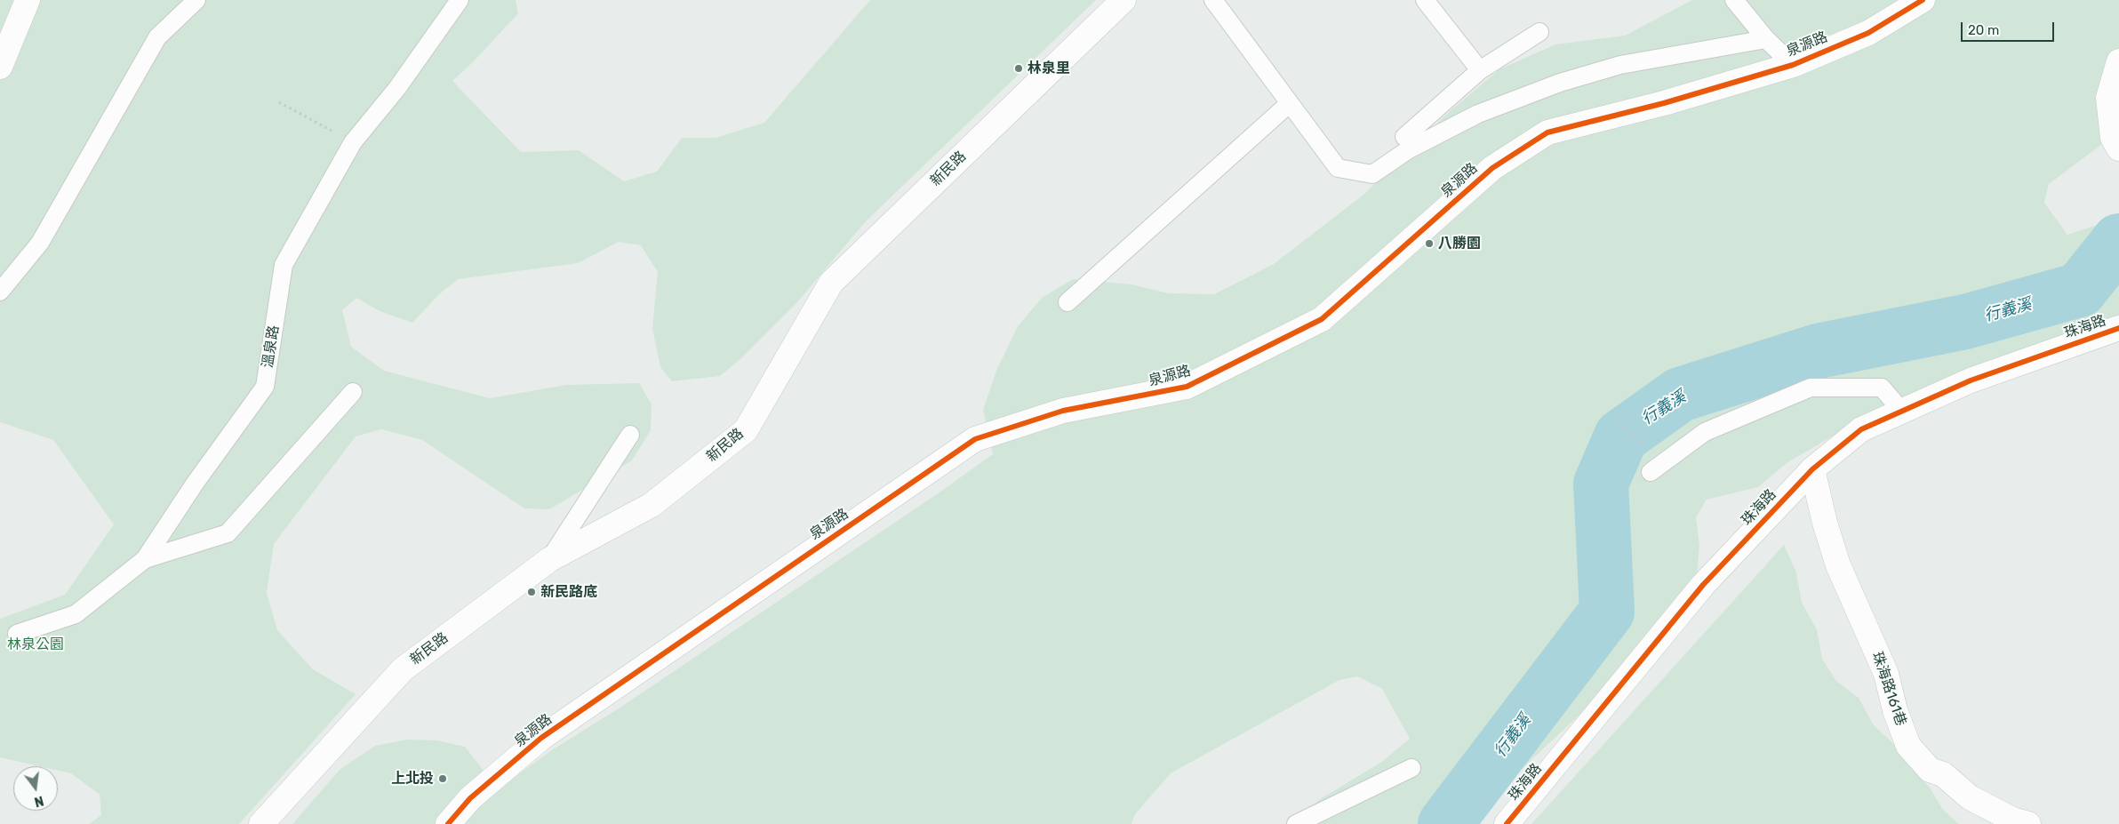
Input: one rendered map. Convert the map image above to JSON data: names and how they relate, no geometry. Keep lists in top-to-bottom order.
{
  "streets": {
    "street": [
      "泉源路",
      "新民路",
      "珠海路",
      "珠海路161巷"
    ],
    "lane": ["溫泉路"]
  },
  "crossings": [
    ["珠海路", "珠海路161巷"]
  ],
  "water": ["行義溪"],
  "parks": ["林泉公園"],
  "places": [
    "林泉里",
    "八勝園",
    "新民路底",
    "上北投"
  ],
  "scale_bar": "20 m",
  "north": "bottom"
}
